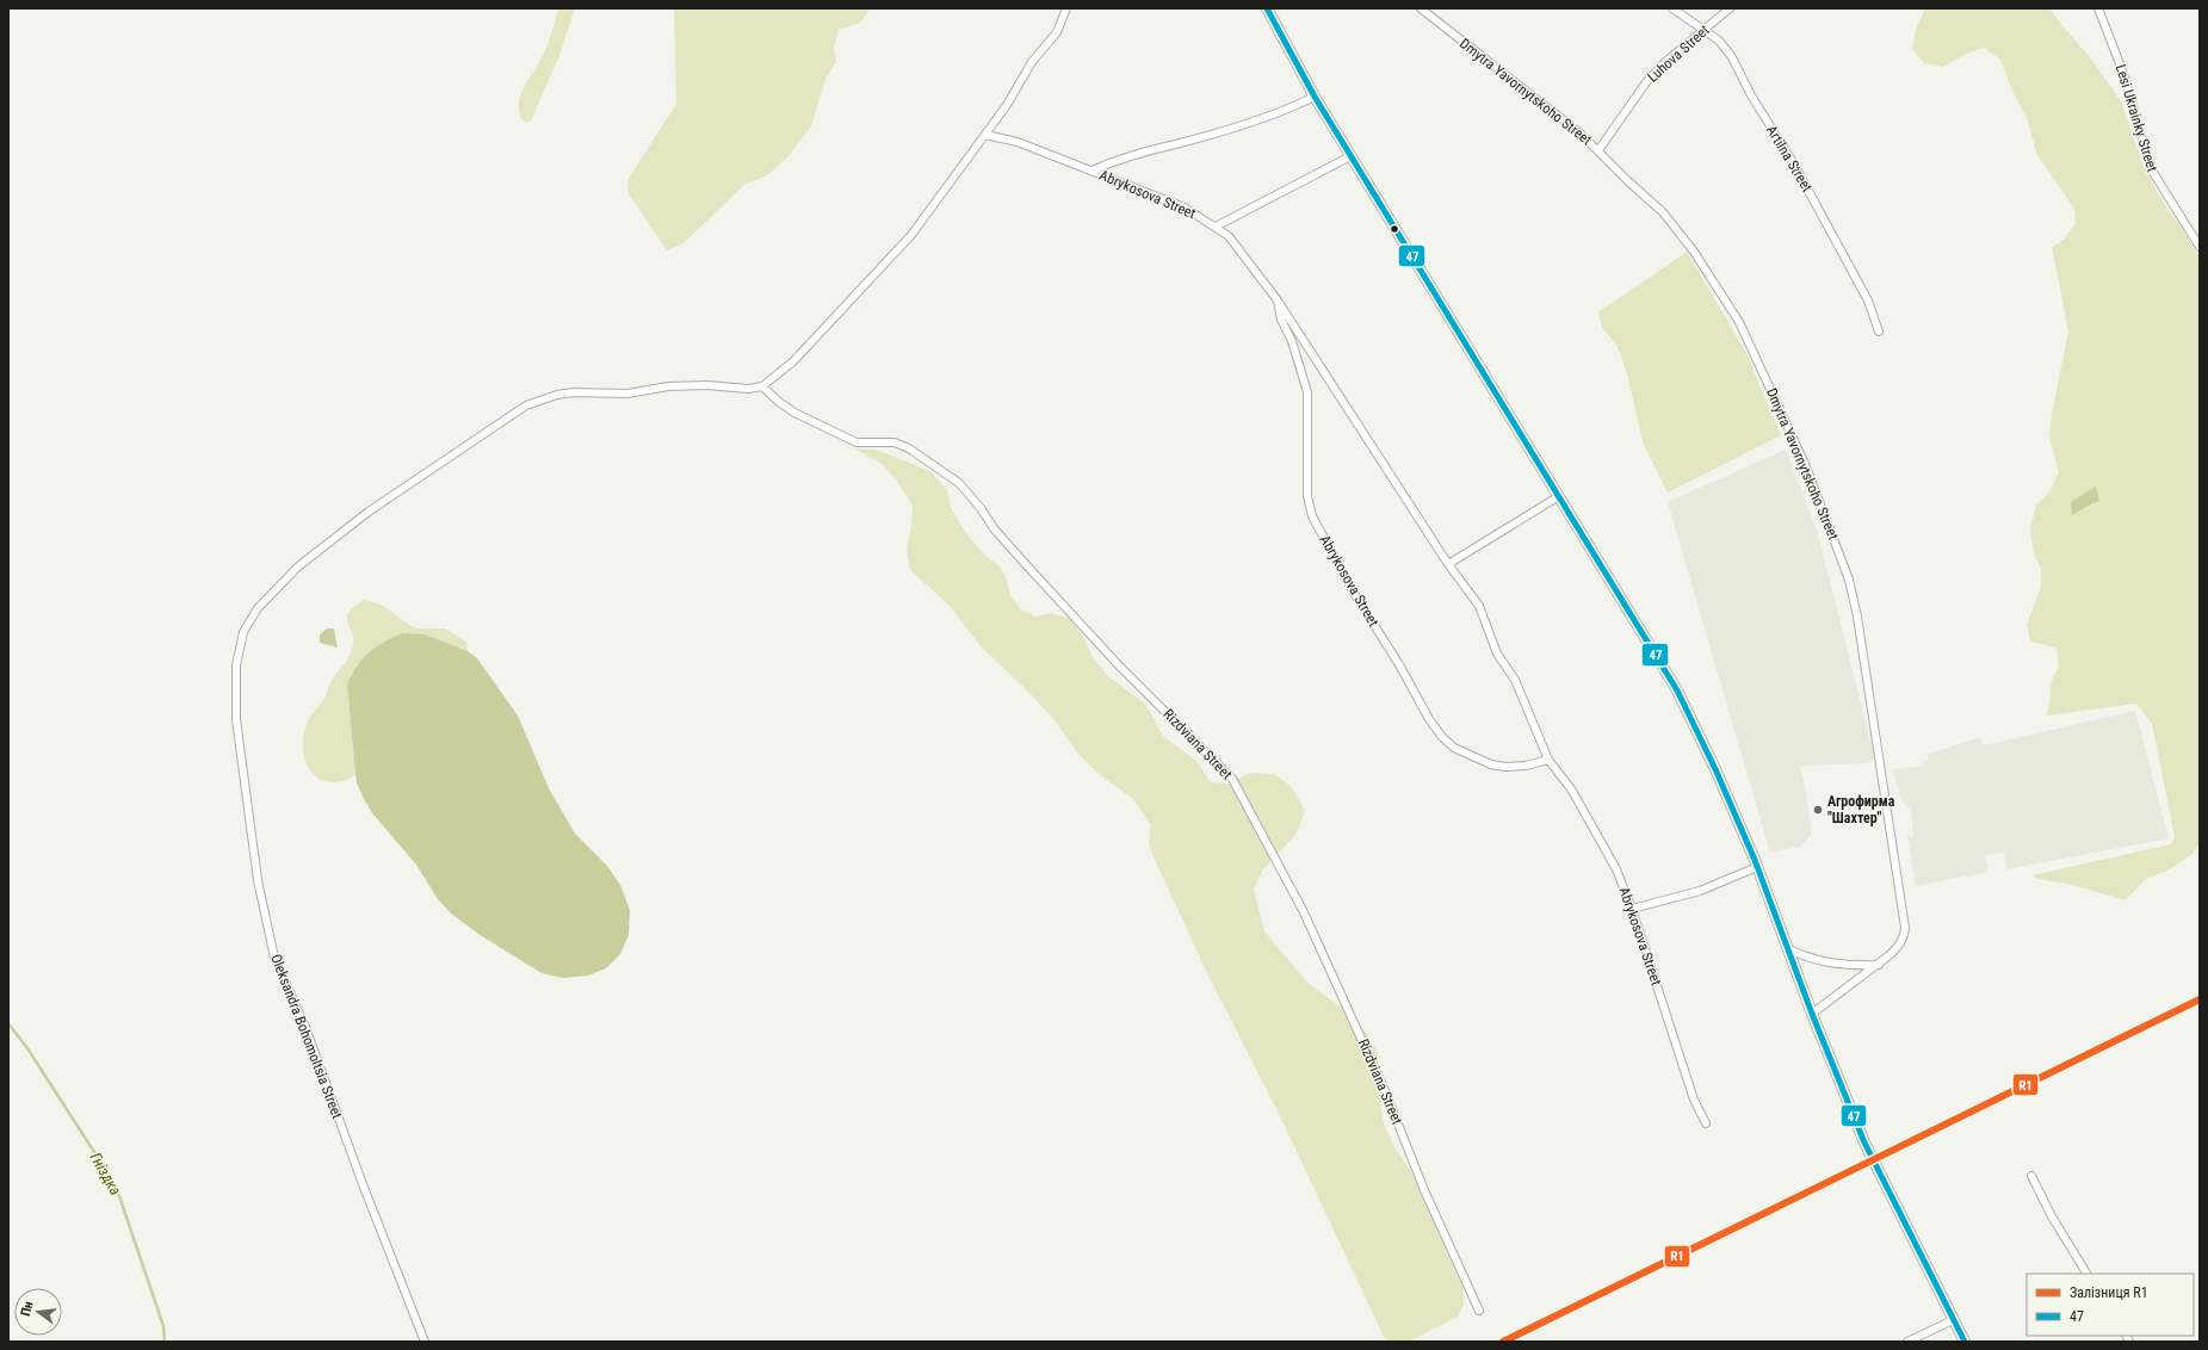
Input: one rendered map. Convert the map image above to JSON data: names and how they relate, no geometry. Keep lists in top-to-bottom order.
{
  "streets": {
    "street": [
      "Luhova Street",
      "Dmytra Yavornytskoho Street",
      "Lesi Ukrainky Street",
      "Artilna Street",
      "Abrykosova Street",
      "Rizdviana Street",
      "Oleksandra Bohomoltsia Street"
    ]
  },
  "crossings": [
    ["Luhova Street", "Dmytra Yavornytskoho Street"],
    ["Luhova Street", "Artilna Street"],
    ["Rizdviana Street", "Oleksandra Bohomoltsia Street"]
  ],
  "water": ["Гніздка"],
  "places": ["Агрофирма \"Шахтер\""],
  "lines": ["transit line 47", "rail line R1"],
  "legend": ["Залізниця R1", "47"],
  "north": "left"
}
